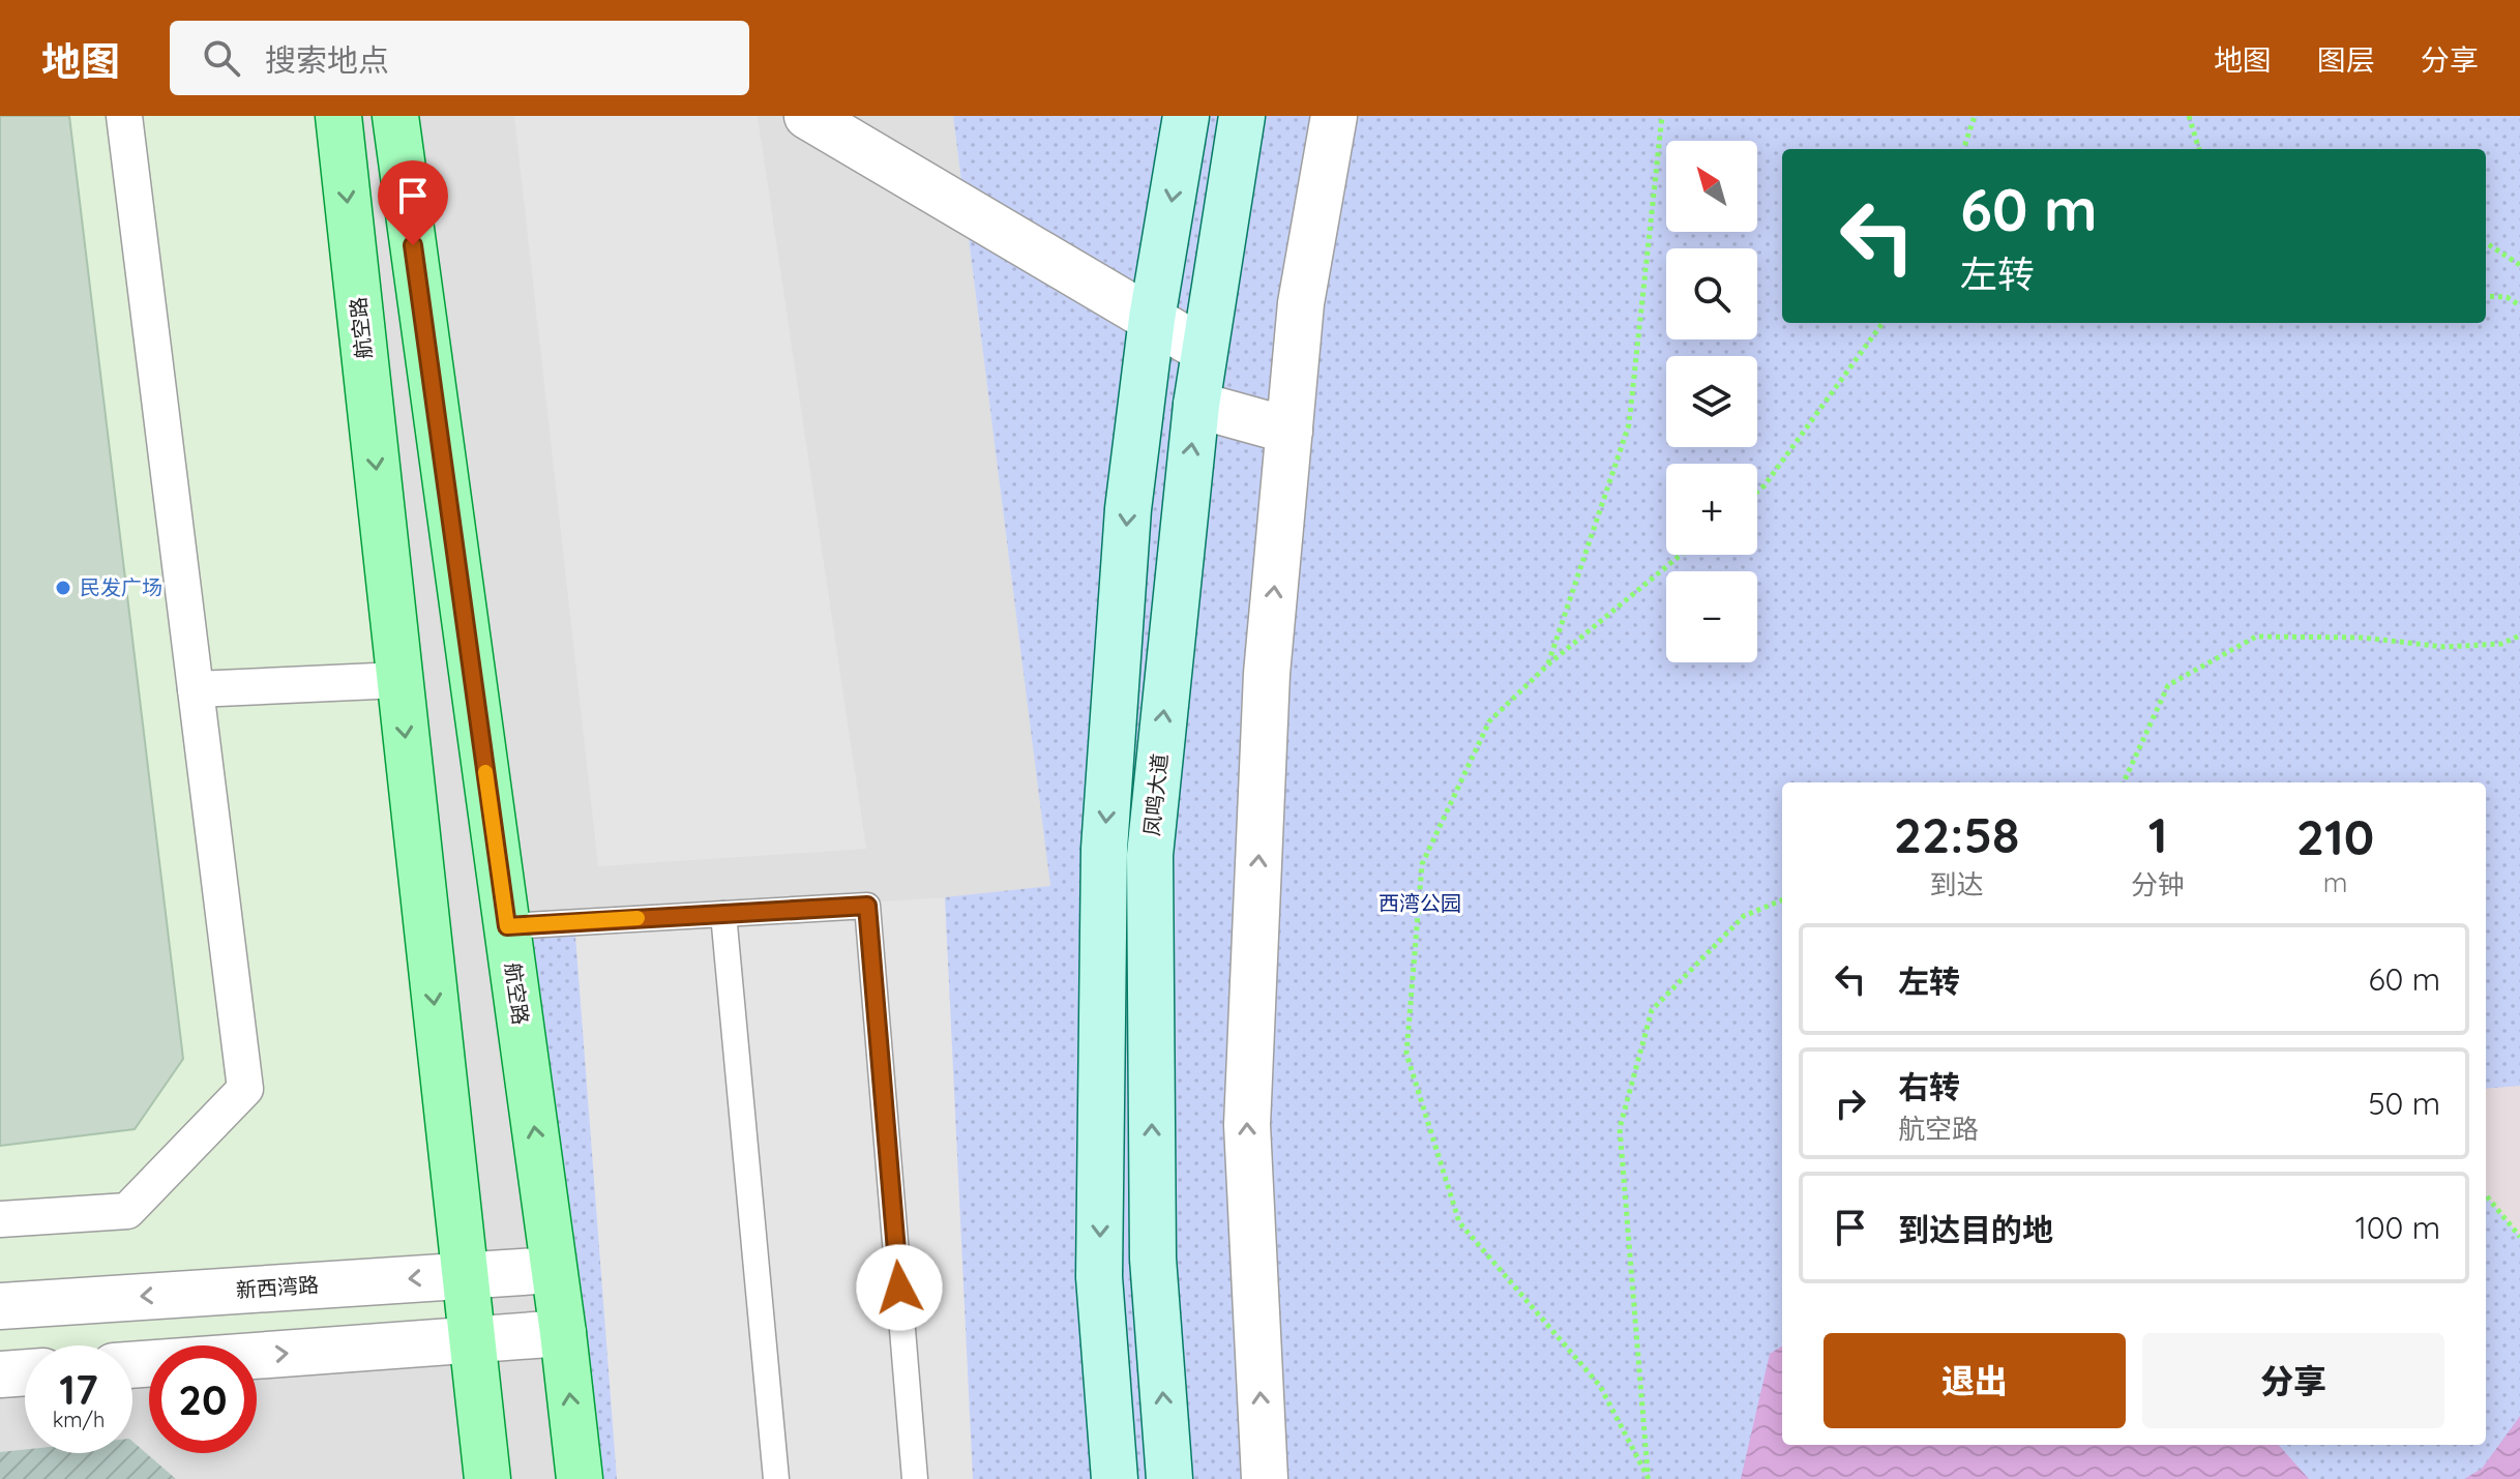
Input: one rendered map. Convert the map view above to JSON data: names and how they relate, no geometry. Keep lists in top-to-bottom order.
{
  "streets": {
    "main road": ["航空路", "凤鸣大道"],
    "street": ["新西湾路"]
  },
  "crossings": [
    ["航空路", "新西湾路"]
  ],
  "parks": ["西湾公园"],
  "places": ["民发广场"],
  "north": "top left",
  "page": {
    "header": "地图",
    "search": "搜索地点",
    "nav": ["地图", "图层", "分享"],
    "map_buttons": ["+", "−"],
    "turn": ["60 m", "左转"],
    "eta": [
      "22:58",
      "到达",
      "1",
      "分钟",
      "210",
      "m"
    ],
    "list": [
      {
        "name": "左转",
        "value": "60 m"
      },
      {
        "name": "右转",
        "note": "航空路",
        "value": "50 m"
      },
      {
        "name": "到达目的地",
        "value": "100 m"
      }
    ],
    "buttons": ["退出", "分享"],
    "speed": "17 km/h",
    "limit": "20"
  }
}
